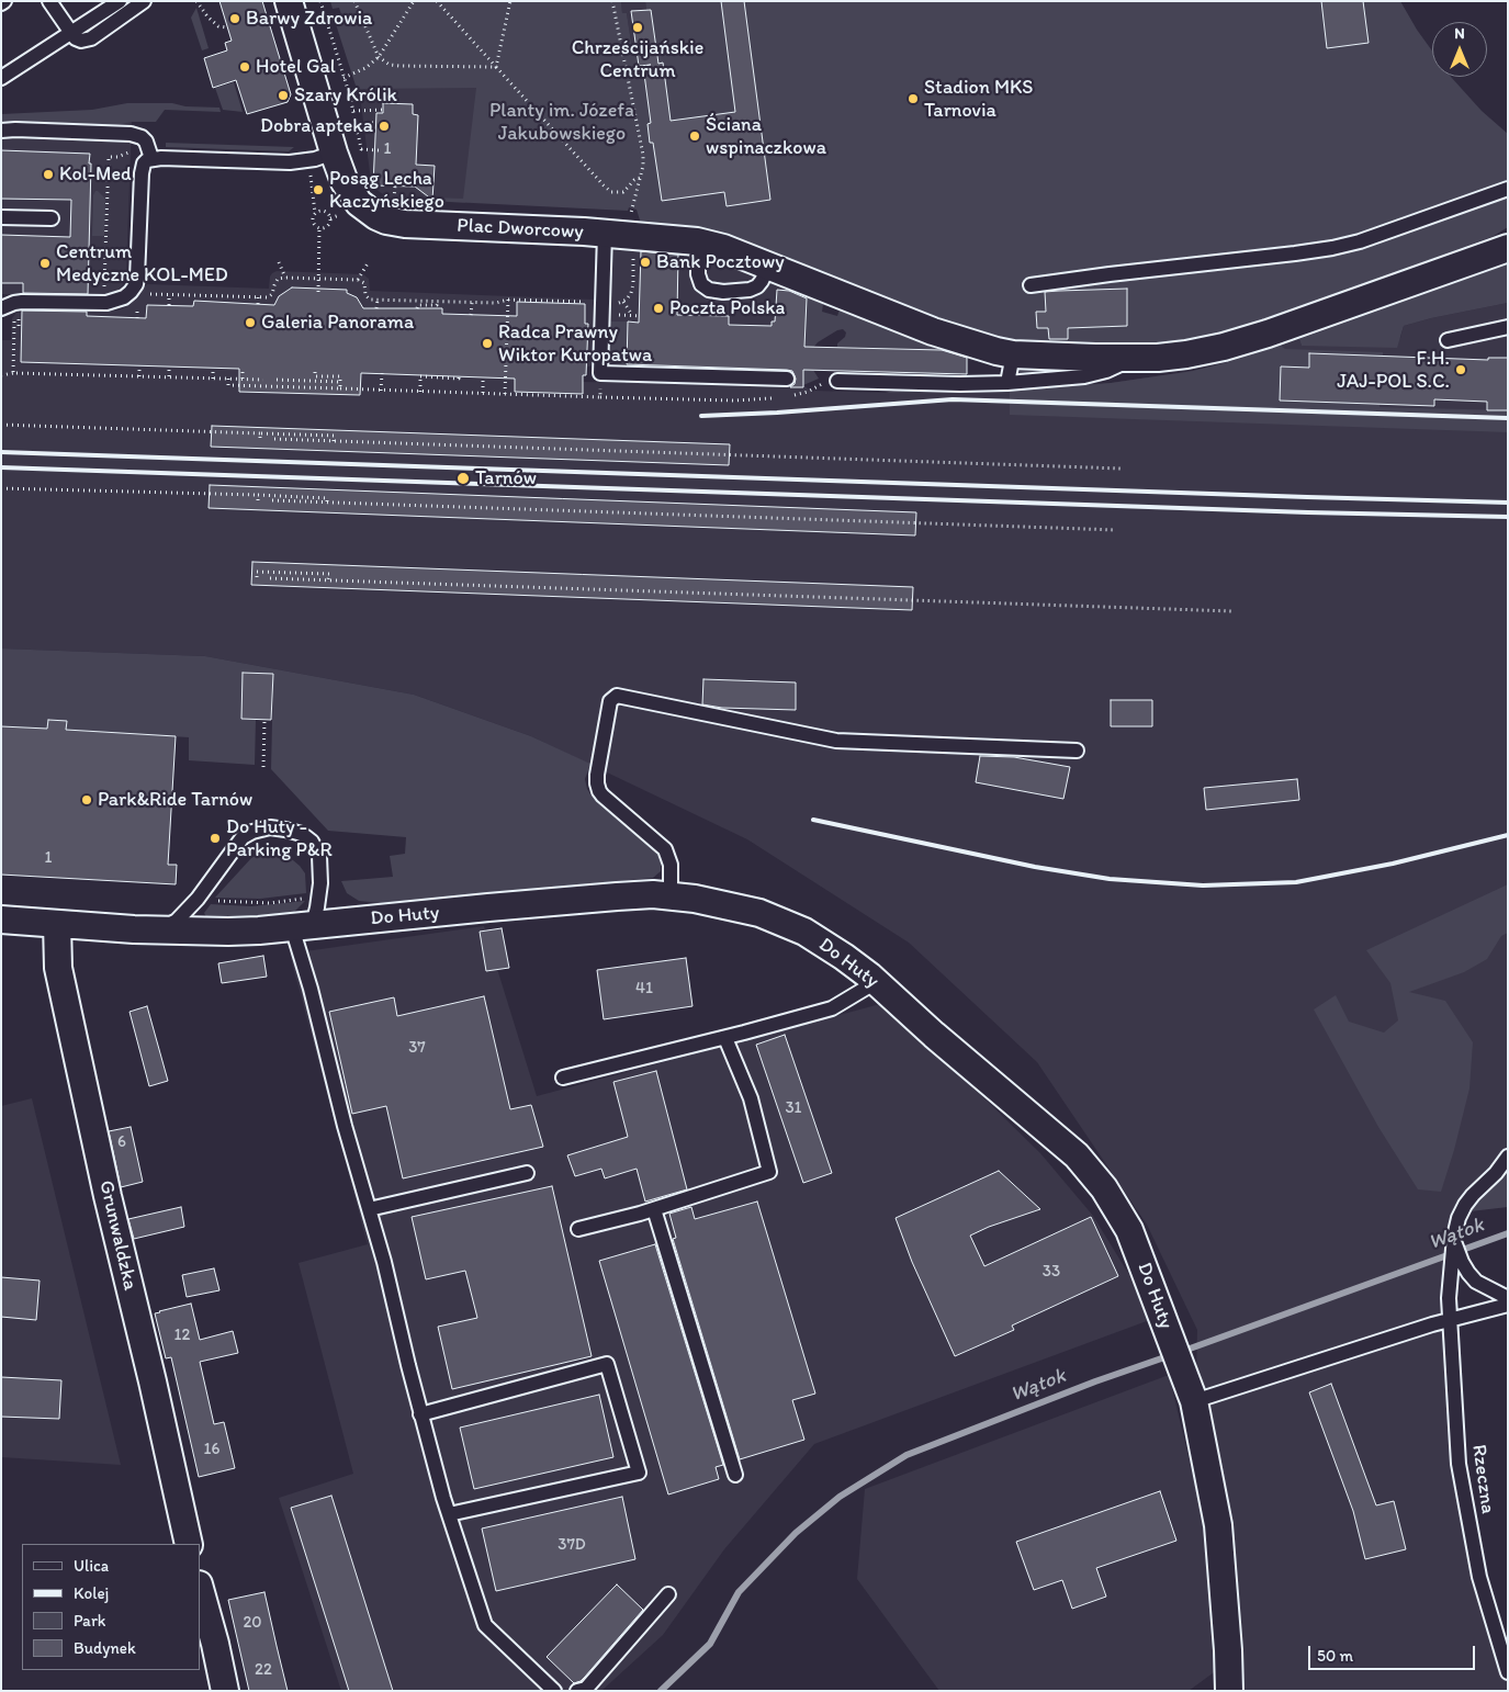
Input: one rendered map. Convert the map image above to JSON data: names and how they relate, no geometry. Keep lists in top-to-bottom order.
{
  "streets": {
    "street": ["Plac Dworcowy", "Do Huty", "Grunwaldzka"],
    "lane": ["Rzeczna"]
  },
  "crossings": [
    ["Do Huty", "Grunwaldzka"]
  ],
  "water": ["Wątok"],
  "parks": ["Planty im. Józefa Jakubowskiego"],
  "places": [
    "Barwy Zdrowia",
    "Chrześcijańskie Centrum",
    "Hotel Gal",
    "Szary Królik",
    "Stadion MKS Tarnovia",
    "Dobra apteka",
    "Ściana wspinaczkowa",
    "Kol-Med",
    "Posąg Lecha Kaczyńskiego",
    "Bank Pocztowy",
    "Centrum Medyczne KOL-MED",
    "Poczta Polska",
    "Galeria Panorama",
    "Radca Prawny Wiktor Kuropatwa",
    "F.H. JAJ-POL S.C.",
    "Tarnów",
    "Park&Ride Tarnów",
    "Do Huty - Parking P&R"
  ],
  "house_numbers": [
    "1",
    "1",
    "41",
    "37",
    "31",
    "6",
    "33",
    "12",
    "16",
    "37D",
    "20",
    "22"
  ],
  "legend": [
    "Ulica",
    "Kolej",
    "Park",
    "Budynek"
  ],
  "scale_bar": "50 m",
  "north": "top"
}
